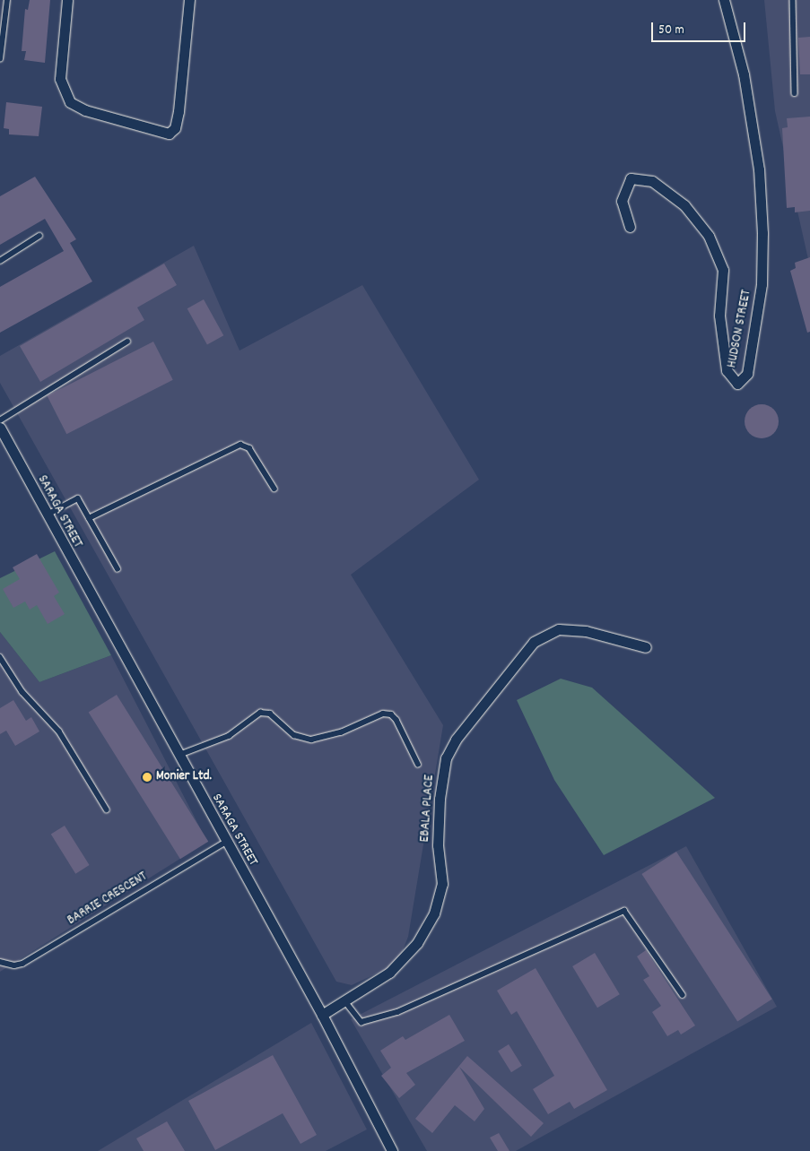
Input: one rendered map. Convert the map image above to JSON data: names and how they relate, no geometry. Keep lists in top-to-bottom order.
{
  "streets": {
    "street": ["HUDSON STREET", "SARAGA STREET", "EBALA PLACE"],
    "lane": ["BARRIE CRESCENT"]
  },
  "crossings": [
    ["SARAGA STREET", "EBALA PLACE"],
    ["SARAGA STREET", "BARRIE CRESCENT"]
  ],
  "places": ["Monier Ltd."],
  "scale_bar": "50 m"
}
